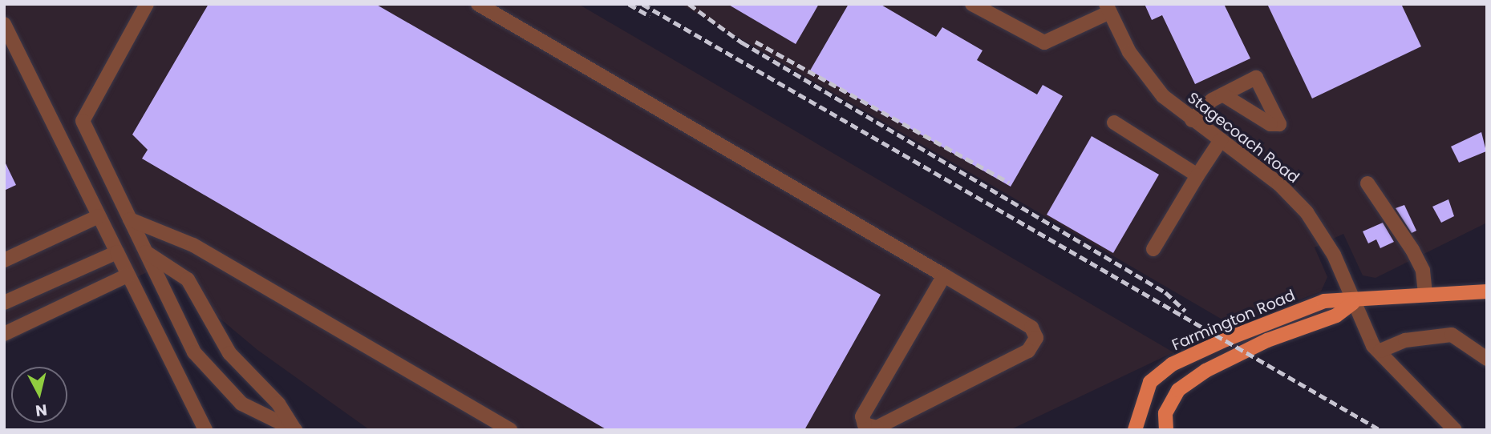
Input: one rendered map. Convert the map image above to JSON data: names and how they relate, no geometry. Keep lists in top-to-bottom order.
{
  "streets": {
    "main road": ["Farmington Road"],
    "street": ["Stagecoach Road"]
  },
  "crossings": [
    ["Stagecoach Road", "Farmington Road"]
  ],
  "north": "bottom"
}
